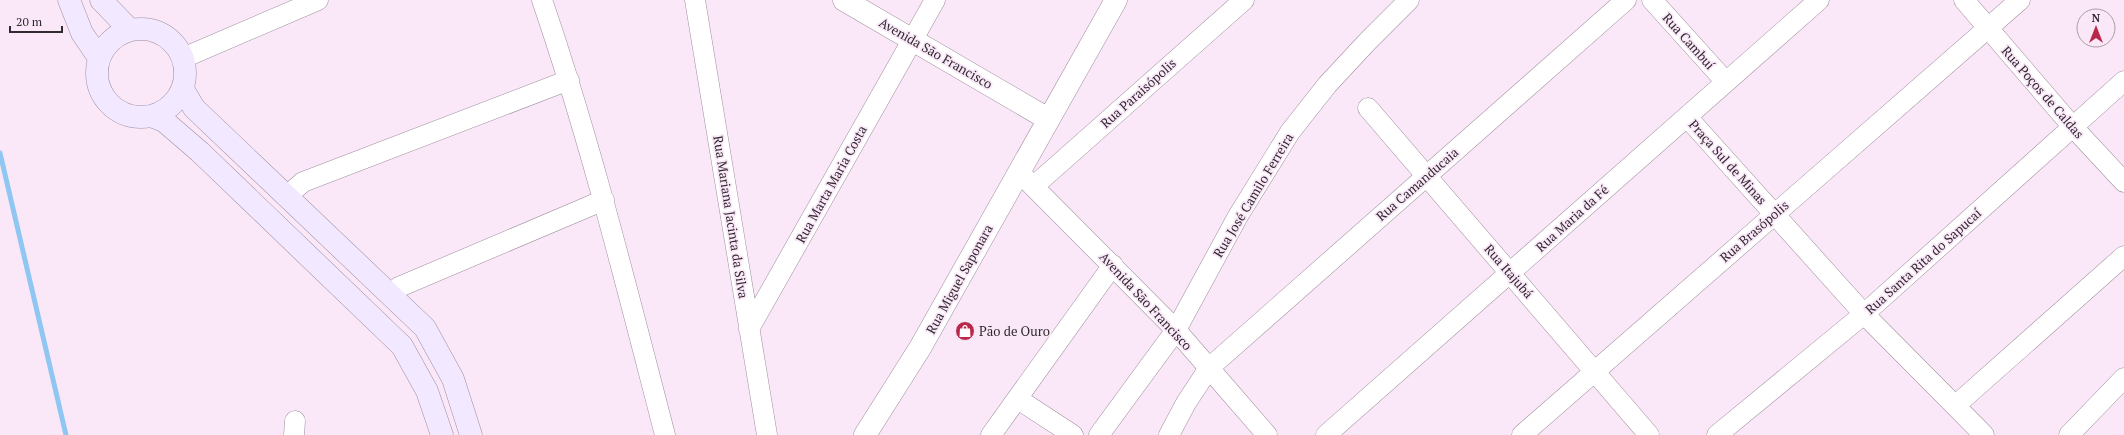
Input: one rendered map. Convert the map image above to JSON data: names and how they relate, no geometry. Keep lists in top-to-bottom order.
{
  "streets": {
    "street": [
      "Rua Cambuí",
      "Avenida São Francisco",
      "Rua Poços de Caldas",
      "Rua Paraisópolis",
      "Praça Sul de Minas",
      "Rua Marta Maria Costa",
      "Rua Camanducaia",
      "Rua José Camilo Ferreira",
      "Rua Mariana Jacinta da Silva",
      "Rua Maria da Fé",
      "Rua Brasópolis",
      "Rua Santa Rita do Sapucaí",
      "Rua Itajubá",
      "Rua Miguel Saponara"
    ]
  },
  "crossings": [
    ["Rua Cambuí", "Rua Maria da Fé"],
    ["Avenida São Francisco", "Rua Paraisópolis"],
    ["Avenida São Francisco", "Rua Marta Maria Costa"],
    ["Avenida São Francisco", "Rua Camanducaia"],
    ["Avenida São Francisco", "Rua José Camilo Ferreira"],
    ["Avenida São Francisco", "Rua Miguel Saponara"],
    ["Rua Poços de Caldas", "Rua Brasópolis"],
    ["Rua Poços de Caldas", "Rua Santa Rita do Sapucaí"],
    ["Rua Paraisópolis", "Rua Miguel Saponara"],
    ["Praça Sul de Minas", "Rua Maria da Fé"],
    ["Praça Sul de Minas", "Rua Brasópolis"],
    ["Praça Sul de Minas", "Rua Santa Rita do Sapucaí"],
    ["Rua Marta Maria Costa", "Rua Mariana Jacinta da Silva"],
    ["Rua Camanducaia", "Rua Itajubá"],
    ["Rua Maria da Fé", "Rua Itajubá"],
    ["Rua Brasópolis", "Rua Itajubá"]
  ],
  "places": {
    "shop": ["Pão de Ouro"]
  },
  "scale_bar": "20 m",
  "north": "top"
}
